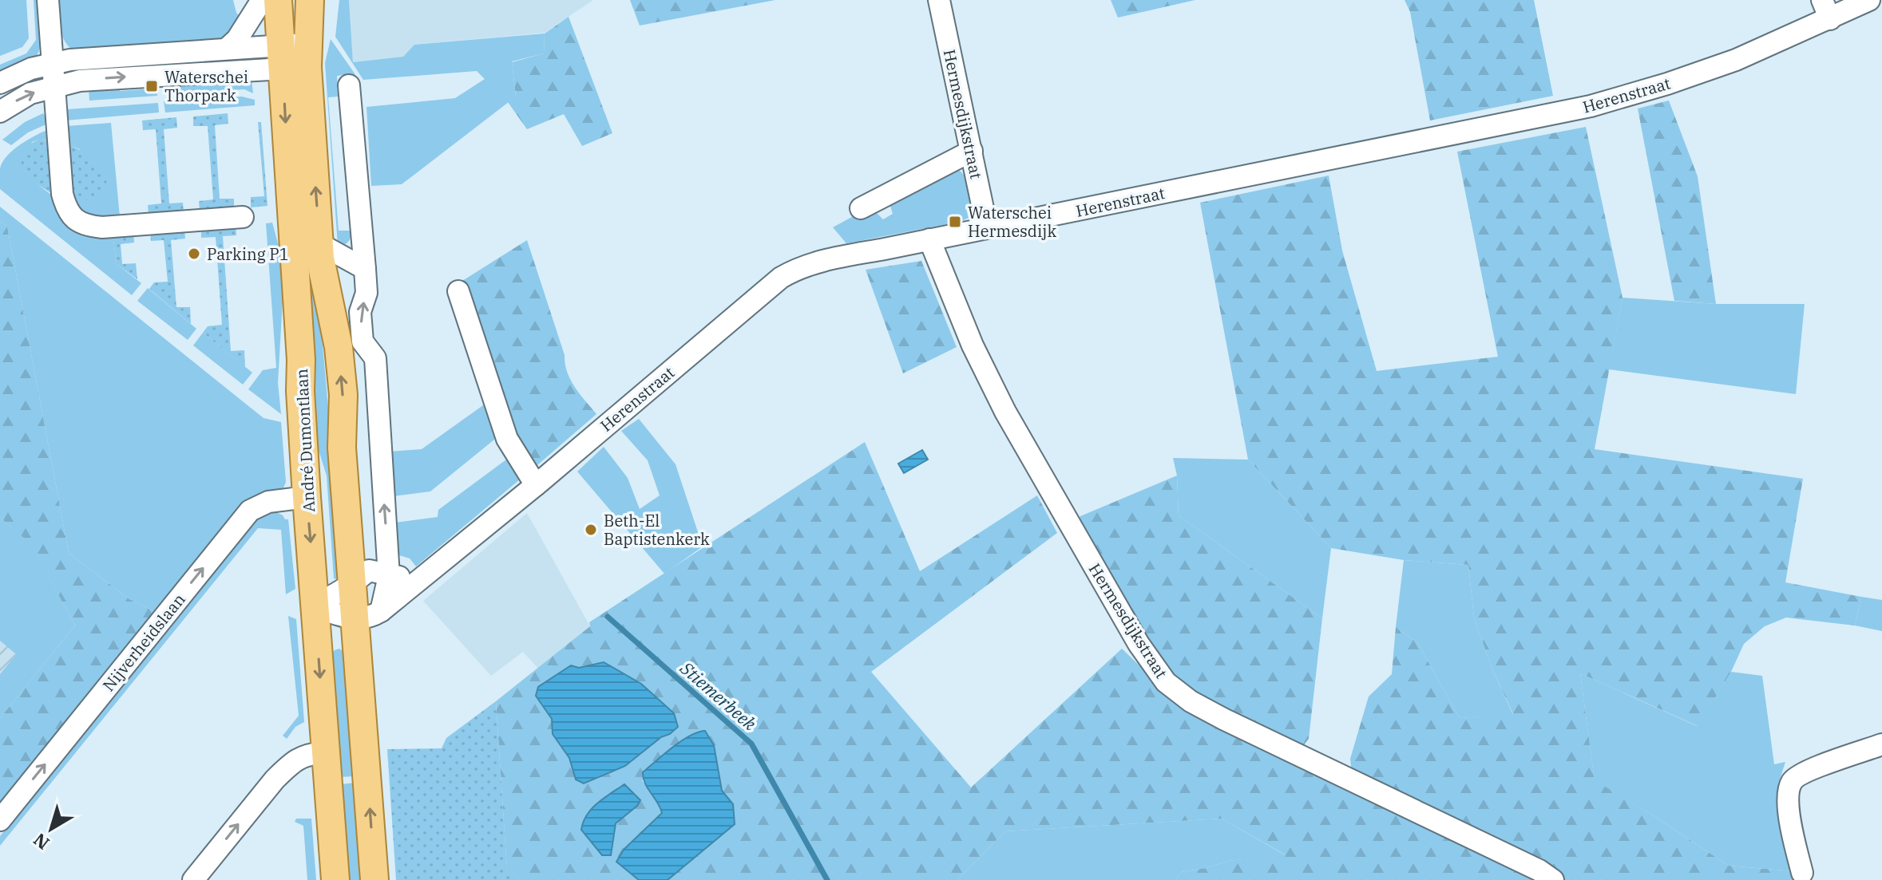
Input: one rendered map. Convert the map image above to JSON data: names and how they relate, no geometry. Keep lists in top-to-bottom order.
{
  "streets": {
    "main road": ["André Dumontlaan"],
    "street": ["Herenstraat", "Hermesdijkstraat", "Nijverheidslaan"]
  },
  "crossings": [
    ["Herenstraat", "Hermesdijkstraat"],
    ["Herenstraat", "André Dumontlaan"],
    ["André Dumontlaan", "Nijverheidslaan"]
  ],
  "one_way": ["Nijverheidslaan"],
  "water": ["Stiemerbeek"],
  "places": {
    "transit": ["Waterschei Thorpark", "Waterschei Hermesdijk"],
    "other": ["Parking P1", "Beth-El Baptistenkerk"]
  },
  "north": "bottom left"
}
